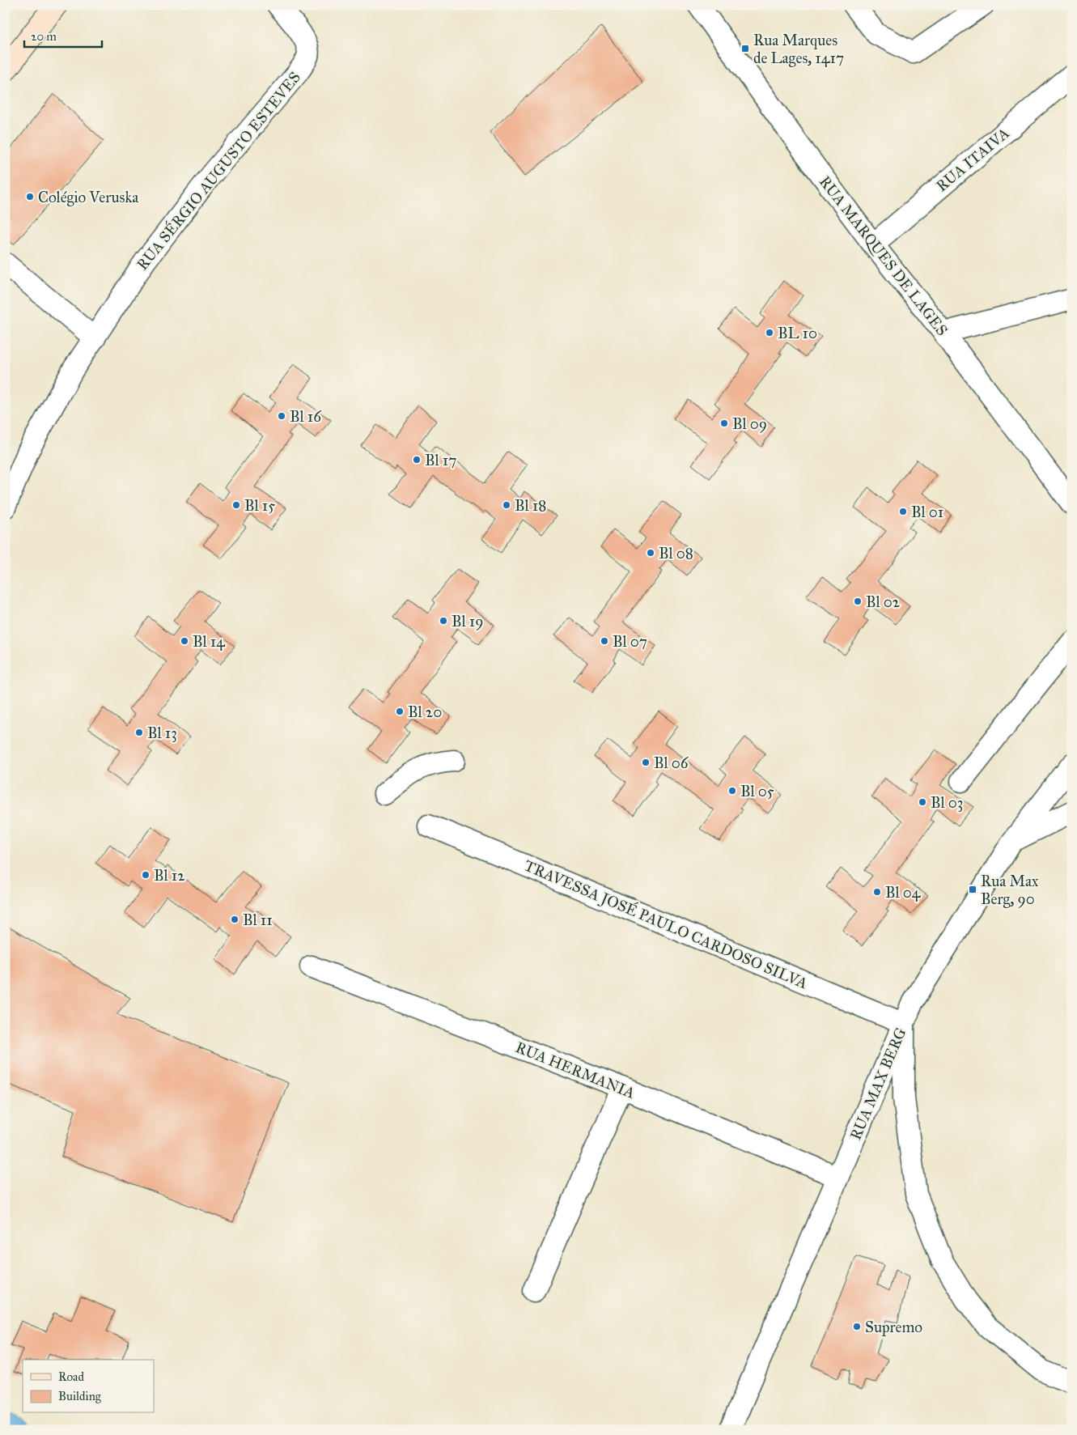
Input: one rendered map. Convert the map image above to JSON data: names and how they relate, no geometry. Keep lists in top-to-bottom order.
{
  "streets": {
    "street": [
      "RUA ITAIVA",
      "RUA SÉRGIO AUGUSTO ESTEVES",
      "RUA MARQUES DE LAGES",
      "TRAVESSA JOSÉ PAULO CARDOSO SILVA",
      "RUA HERMANIA",
      "RUA MAX BERG"
    ]
  },
  "crossings": [
    ["RUA ITAIVA", "RUA MARQUES DE LAGES"],
    ["TRAVESSA JOSÉ PAULO CARDOSO SILVA", "RUA MAX BERG"],
    ["RUA HERMANIA", "RUA MAX BERG"]
  ],
  "places": {
    "transit": ["Rua Marques de Lages, 1417", "Rua Max Berg, 90"],
    "other": [
      "Colégio Veruska",
      "BL 10",
      "Bl 16",
      "Bl 09",
      "Bl 17",
      "Bl 15",
      "Bl 18",
      "Bl 01",
      "Bl 08",
      "Bl 02",
      "Bl 19",
      "Bl 14",
      "Bl 07",
      "Bl 20",
      "Bl 13",
      "Bl 06",
      "Bl 05",
      "Bl 03",
      "Bl 12",
      "Bl 04",
      "Bl 11",
      "Supremo"
    ]
  },
  "legend": ["Road", "Building"],
  "scale_bar": "20 m"
}
